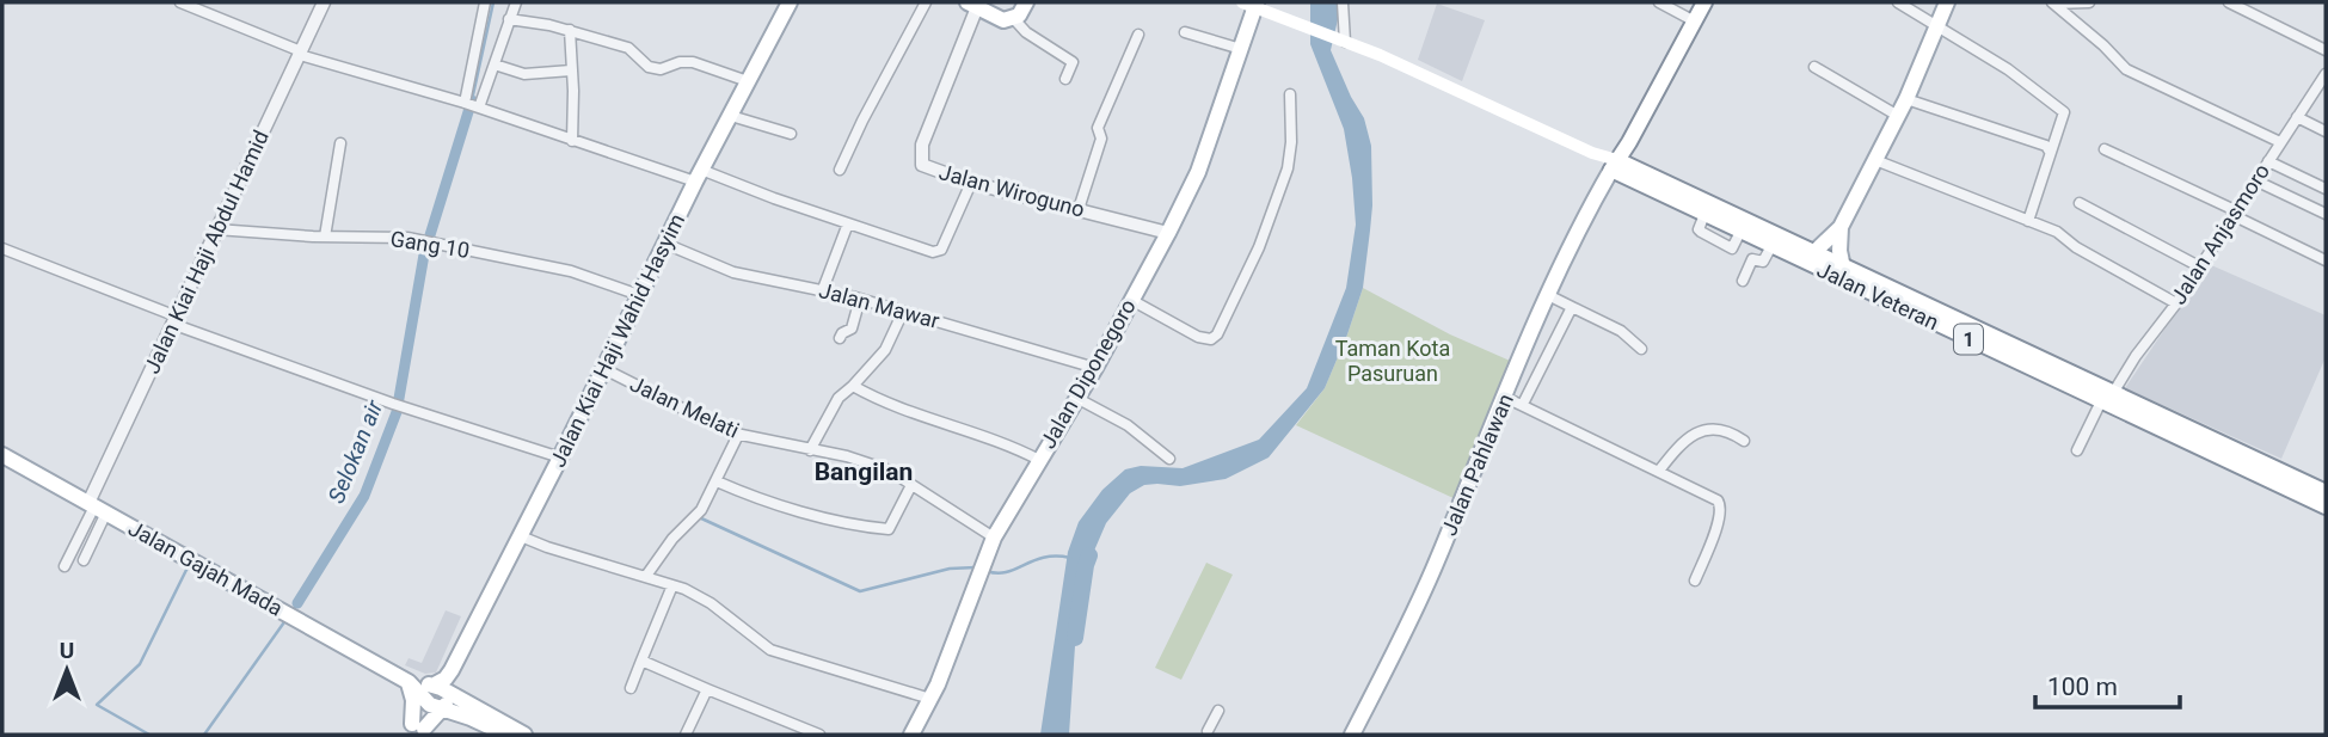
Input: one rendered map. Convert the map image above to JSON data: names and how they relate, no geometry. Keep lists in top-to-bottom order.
{
  "streets": {
    "main road": [
      "Jalan Veteran",
      "1",
      "Jalan Kiai Haji Wahid Hasyim",
      "Jalan Diponegoro",
      "Jalan Pahlawan",
      "Jalan Gajah Mada"
    ],
    "street": [
      "Jalan Wiroguno",
      "Jalan Anjasmoro",
      "Gang 10",
      "Jalan Kiai Haji Abdul Hamid",
      "Jalan Mawar",
      "Jalan Melati"
    ]
  },
  "crossings": [
    ["Jalan Wiroguno", "Jalan Diponegoro"],
    ["Jalan Anjasmoro", "Jalan Veteran"],
    ["Gang 10", "Jalan Kiai Haji Abdul Hamid"],
    ["Gang 10", "Jalan Kiai Haji Wahid Hasyim"],
    ["Jalan Kiai Haji Abdul Hamid", "Jalan Gajah Mada"],
    ["Jalan Veteran", "Jalan Pahlawan"],
    ["Jalan Mawar", "Jalan Kiai Haji Wahid Hasyim"],
    ["Jalan Mawar", "Jalan Diponegoro"],
    ["Jalan Kiai Haji Wahid Hasyim", "Jalan Melati"],
    ["Jalan Diponegoro", "Jalan Melati"]
  ],
  "districts": ["Bangilan"],
  "water": ["Selokan air"],
  "parks": ["Taman Kota Pasuruan"],
  "scale_bar": "100 m",
  "north": "top"
}
